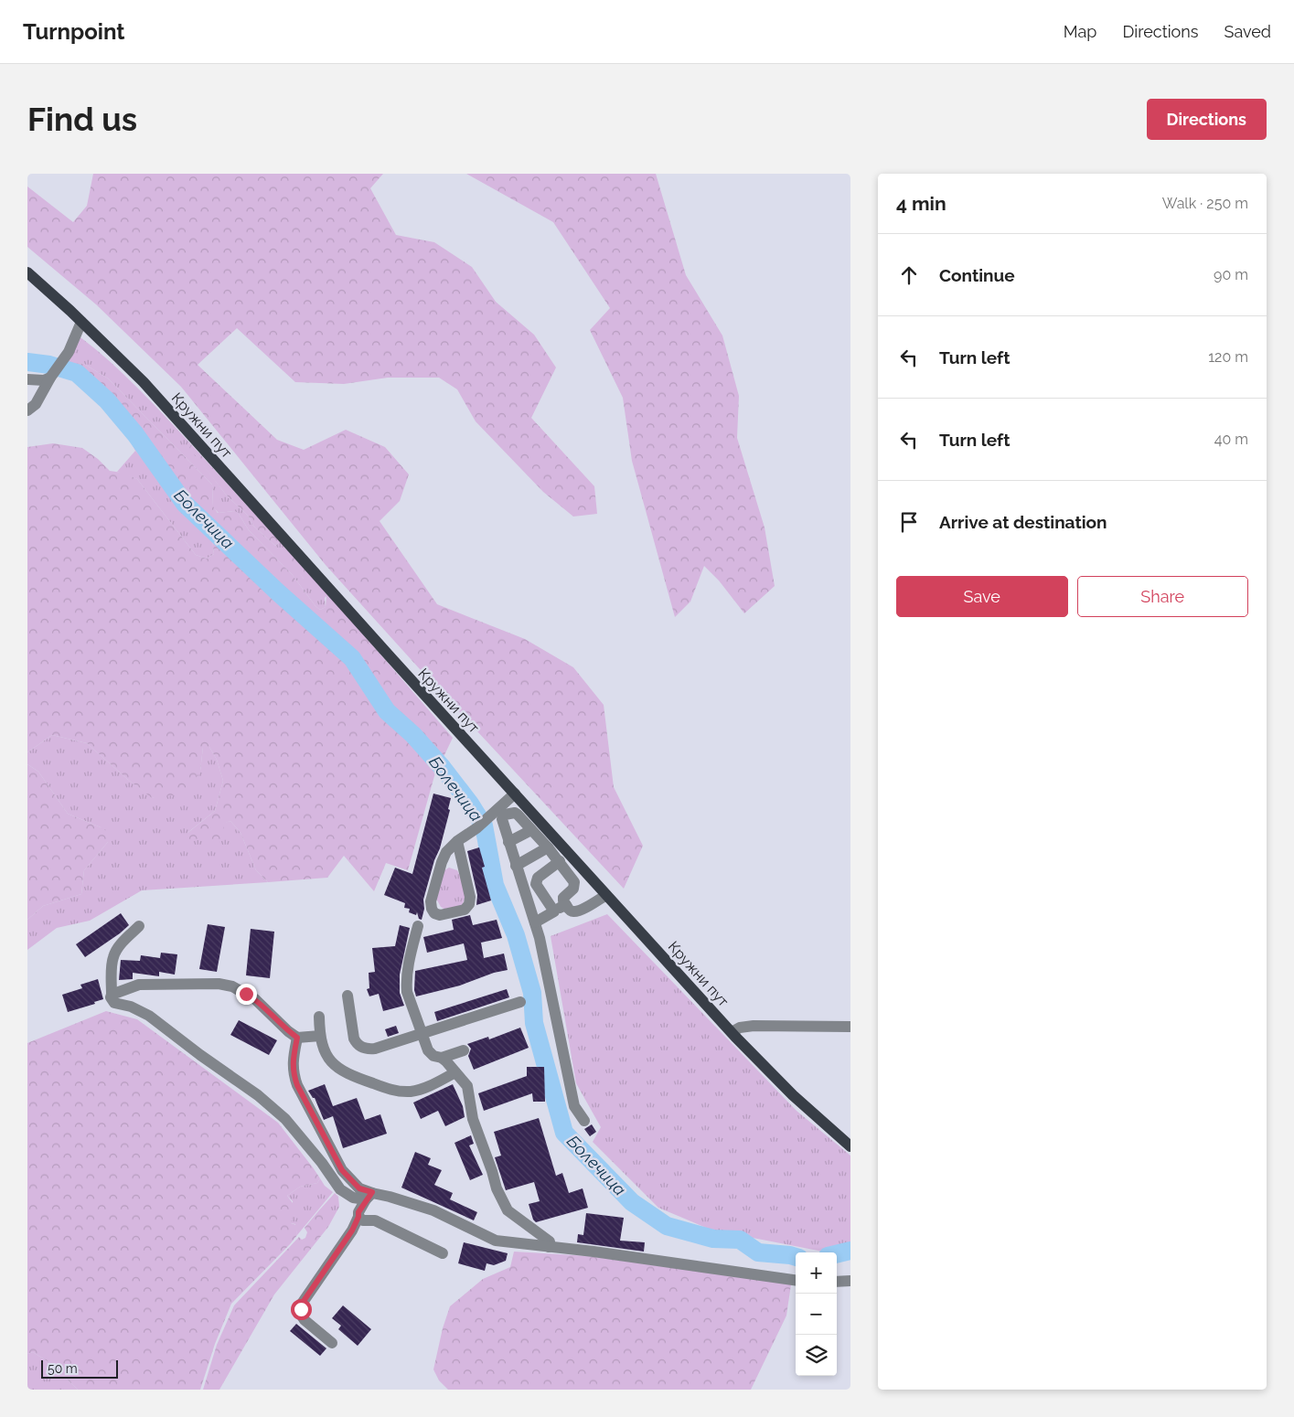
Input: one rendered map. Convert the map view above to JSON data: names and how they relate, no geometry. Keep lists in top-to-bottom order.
{
  "streets": {
    "main road": ["Кружни пут"]
  },
  "water": ["Болечица"],
  "scale_bar": "50 m",
  "page": {
    "header": "Turnpoint",
    "nav": ["Map", "Directions", "Saved"],
    "buttons": [
      "Directions",
      ["Save", "Share"]
    ],
    "title": "Find us",
    "heading": ["4 min", "Walk · 250 m"],
    "list": [
      ["Continue", "90 m"],
      ["Turn left", "120 m"],
      ["Turn left", "40 m"],
      "Arrive at destination"
    ],
    "map_buttons": ["+", "−"],
    "scale": "50 m"
  }
}
